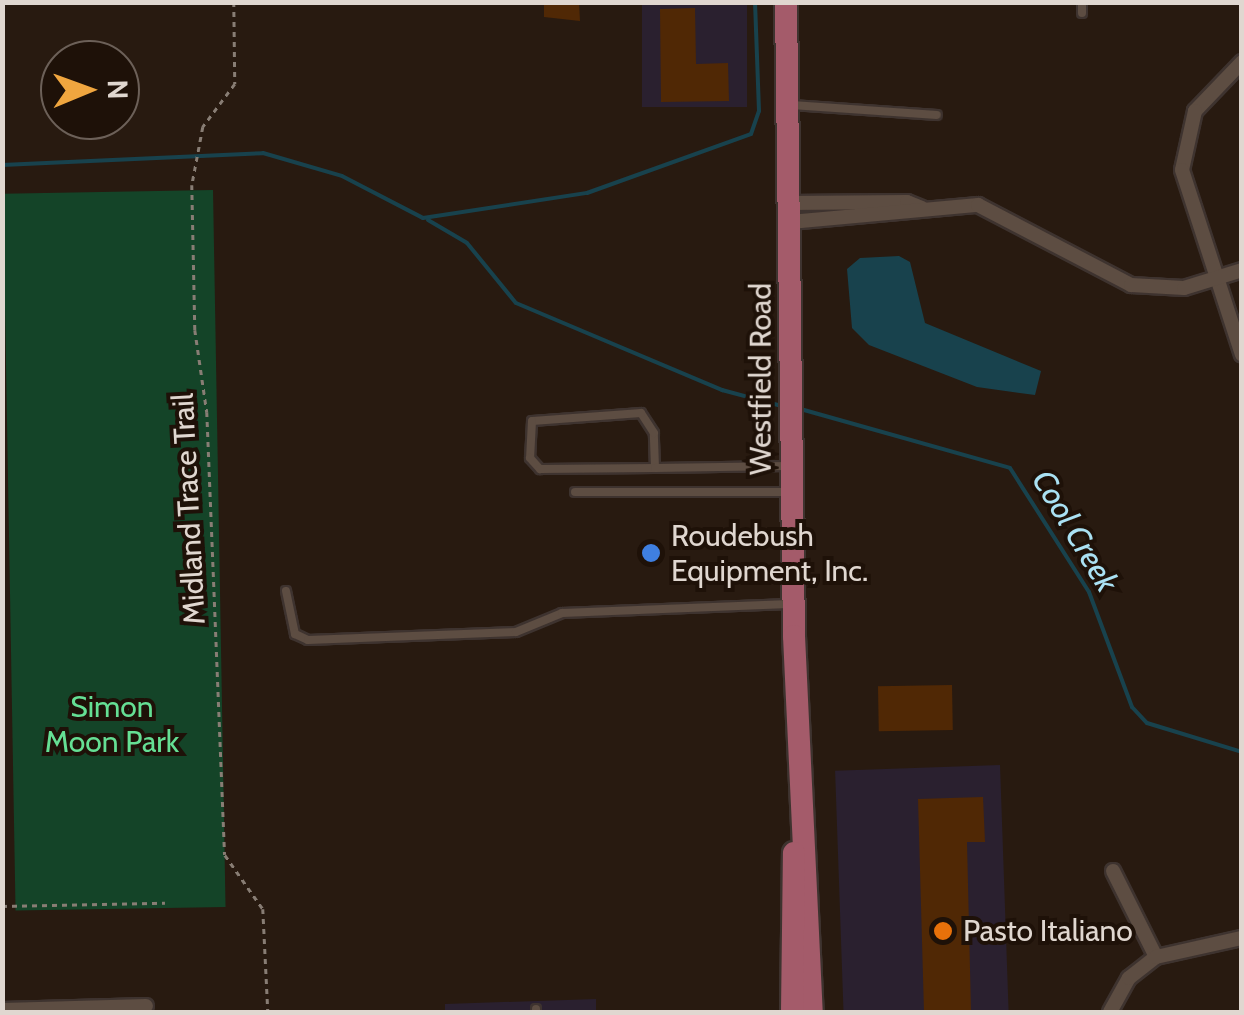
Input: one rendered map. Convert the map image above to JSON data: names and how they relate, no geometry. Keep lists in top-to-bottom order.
{
  "streets": {
    "main road": ["Westfield Road"],
    "path": ["Midland Trace Trail"]
  },
  "water": ["Cool Creek"],
  "parks": ["Simon Moon Park"],
  "places": ["Roudebush Equipment, Inc.", "Pasto Italiano"],
  "north": "right"
}
